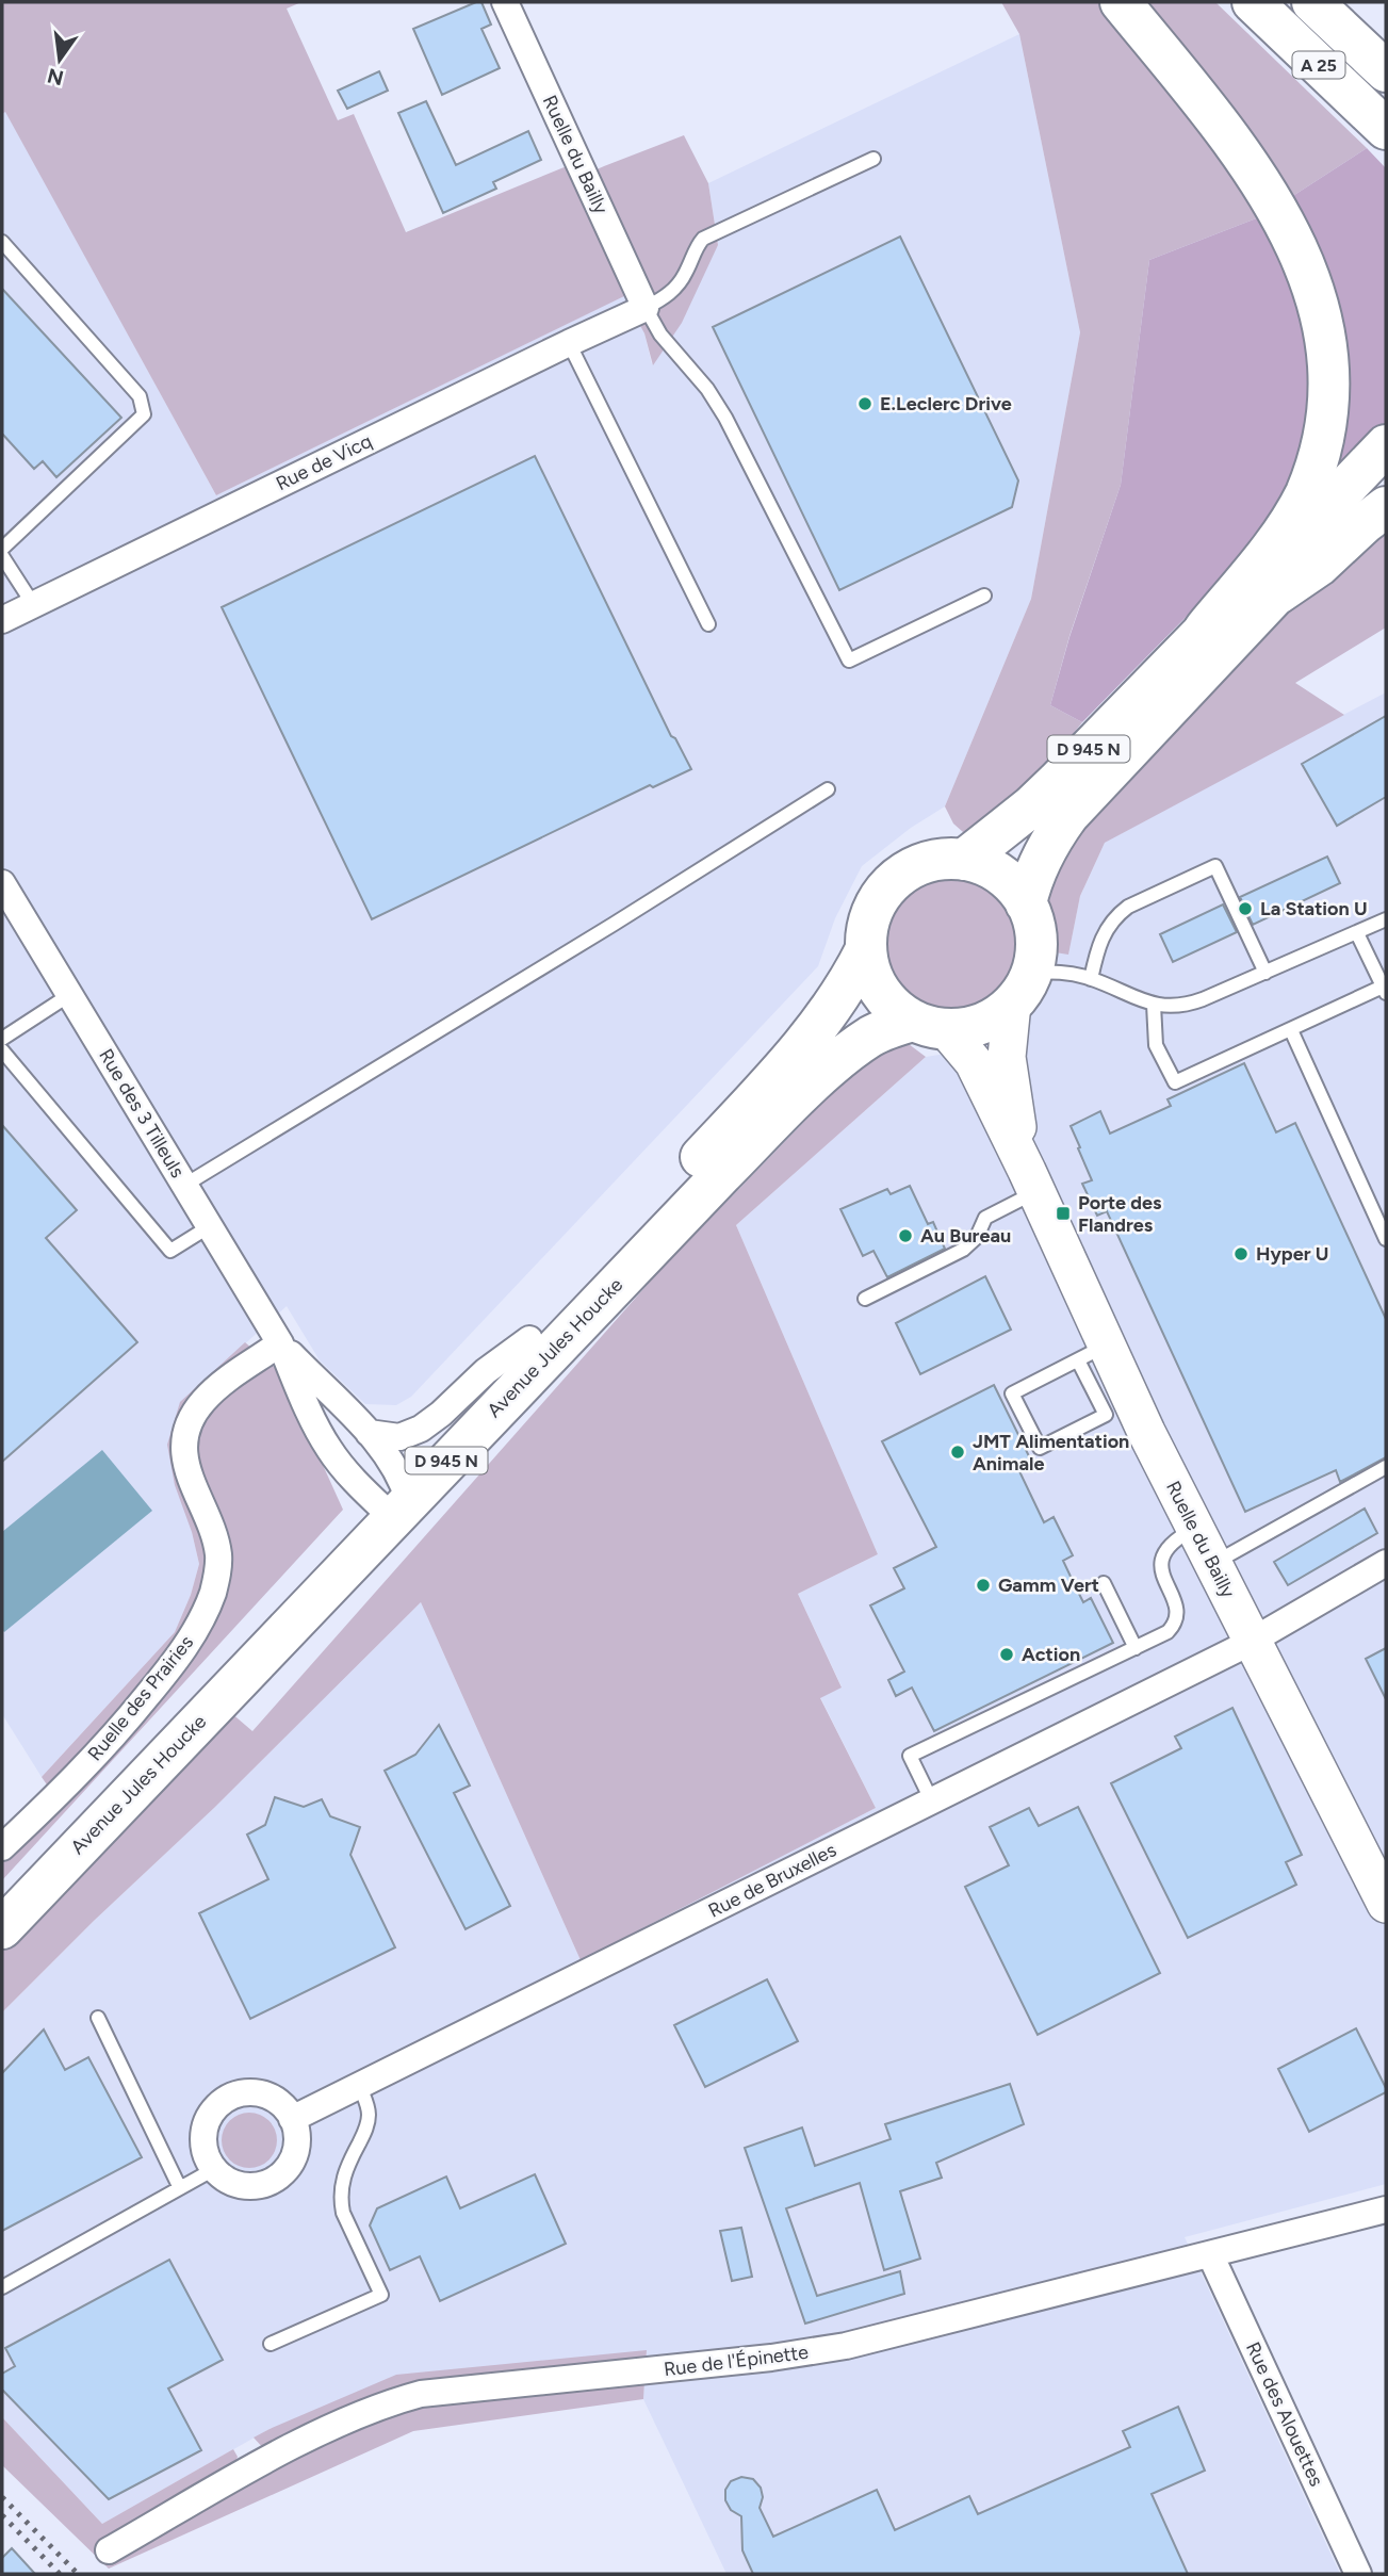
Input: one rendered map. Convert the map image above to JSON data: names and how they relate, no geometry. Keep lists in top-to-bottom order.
{
  "streets": {
    "main road": ["A 25", "D 945 N", "Avenue Jules Houcke"],
    "street": [
      "Ruelle du Bailly",
      "Rue de Vicq",
      "Rue des 3 Tilleuls",
      "Ruelle des Prairies",
      "Rue de Bruxelles",
      "Rue de l'Épinette",
      "Rue des Alouettes"
    ]
  },
  "crossings": [
    ["Ruelle du Bailly", "Rue de Vicq"],
    ["Ruelle du Bailly", "D 945 N"],
    ["Ruelle du Bailly", "Avenue Jules Houcke"],
    ["Ruelle du Bailly", "Rue de Bruxelles"],
    ["D 945 N", "Avenue Jules Houcke"],
    ["Rue des 3 Tilleuls", "Avenue Jules Houcke"],
    ["Rue des 3 Tilleuls", "Ruelle des Prairies"],
    ["Rue de l'Épinette", "Rue des Alouettes"]
  ],
  "places": {
    "other": [
      "E.Leclerc Drive",
      "La Station U",
      "Au Bureau",
      "Hyper U",
      "JMT Alimentation Animale",
      "Gamm Vert",
      "Action"
    ],
    "transit": ["Porte des Flandres"]
  },
  "north": "bottom"
}
